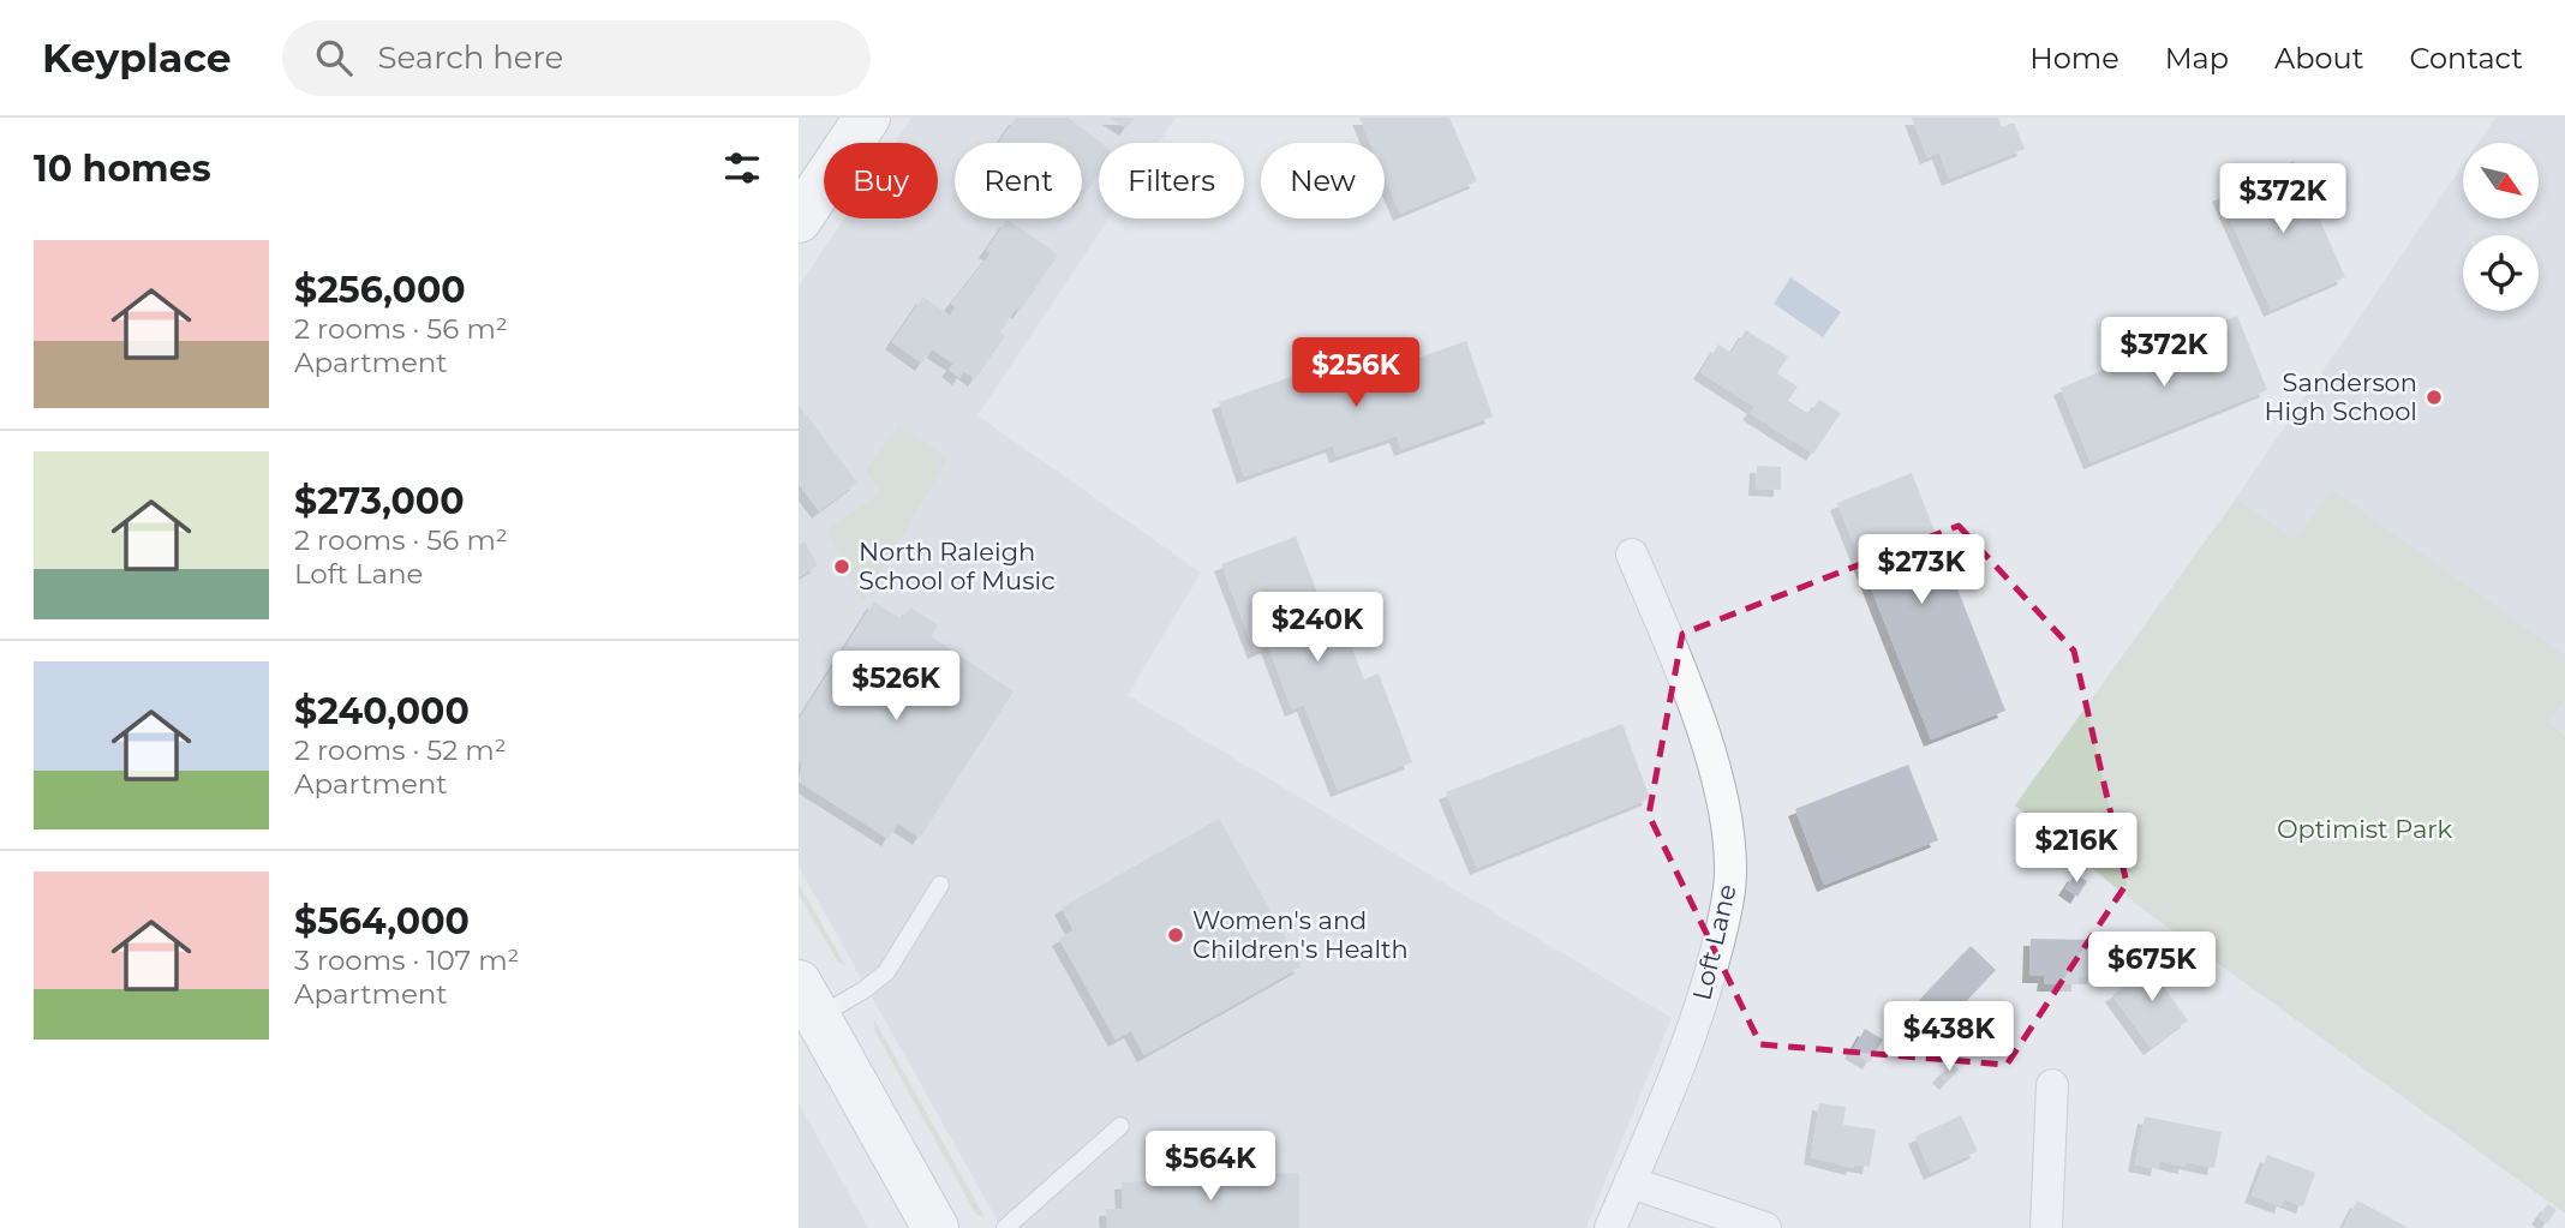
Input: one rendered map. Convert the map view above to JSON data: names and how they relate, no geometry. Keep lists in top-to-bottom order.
{
  "streets": {
    "street": ["Loft Lane"]
  },
  "parks": ["Optimist Park"],
  "places": ["Sanderson High School", "North Raleigh School of Music", "Women's and Children's Health"],
  "north": "bottom right",
  "page": {
    "header": "Keyplace",
    "search": "Search here",
    "nav": [
      "Home",
      "Map",
      "About",
      "Contact"
    ],
    "heading": "10 homes",
    "chip": [
      "Buy",
      "Rent",
      "Filters",
      "New"
    ],
    "price": [
      "$372K",
      "$372K",
      "$256K",
      "$273K",
      "$240K",
      "$526K",
      "$216K",
      "$675K",
      "$438K",
      "$564K"
    ],
    "list": [
      {
        "name": "$256,000",
        "note": "2 rooms · 56 m² · Apartment"
      },
      {
        "name": "$273,000",
        "note": "2 rooms · 56 m² · Loft Lane"
      },
      {
        "name": "$240,000",
        "note": "2 rooms · 52 m² · Apartment"
      },
      {
        "name": "$564,000",
        "note": "3 rooms · 107 m² · Apartment"
      }
    ]
  }
}
